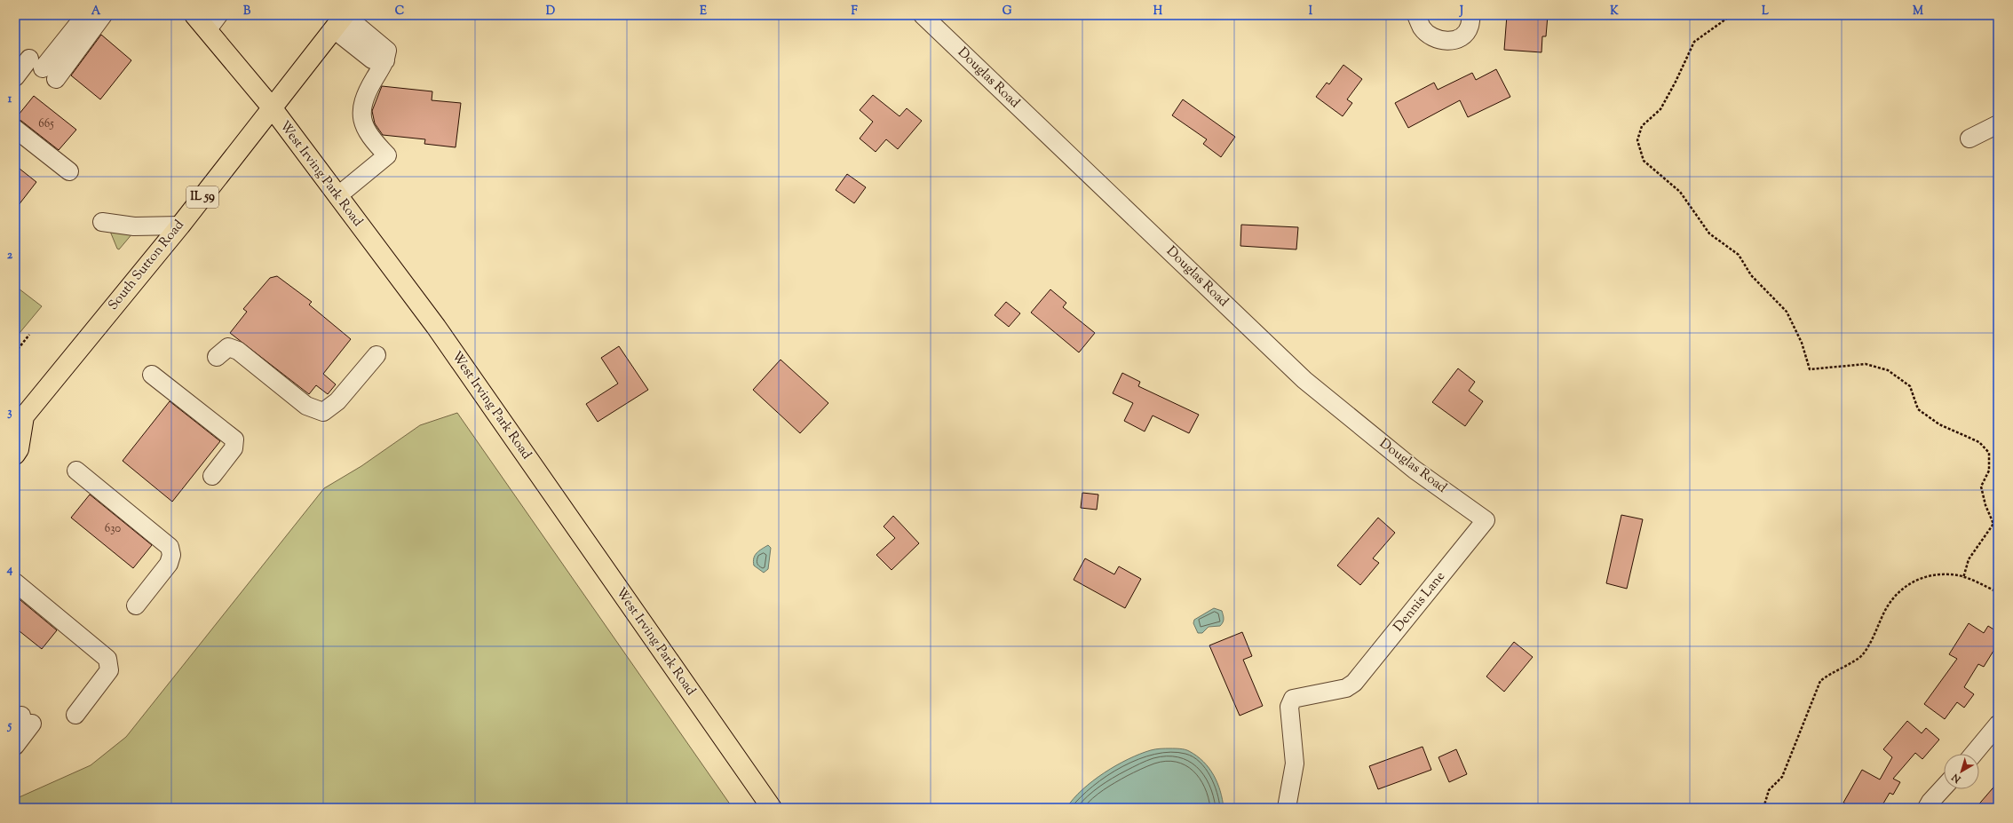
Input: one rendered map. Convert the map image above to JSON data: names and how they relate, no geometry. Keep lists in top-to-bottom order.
{
  "streets": {
    "main road": ["West Irving Park Road", "IL 59", "South Sutton Road"],
    "street": ["Douglas Road", "Dennis Lane"]
  },
  "crossings": [
    ["Douglas Road", "Dennis Lane"],
    ["West Irving Park Road", "South Sutton Road"]
  ],
  "house_numbers": ["665", "630"],
  "north": "bottom left",
  "grid": {
    "columns": [
      "A",
      "B",
      "C",
      "D",
      "E",
      "F",
      "G",
      "H",
      "I",
      "J",
      "K",
      "L",
      "M"
    ],
    "rows": [
      "1",
      "2",
      "3",
      "4",
      "5"
    ]
  }
}
